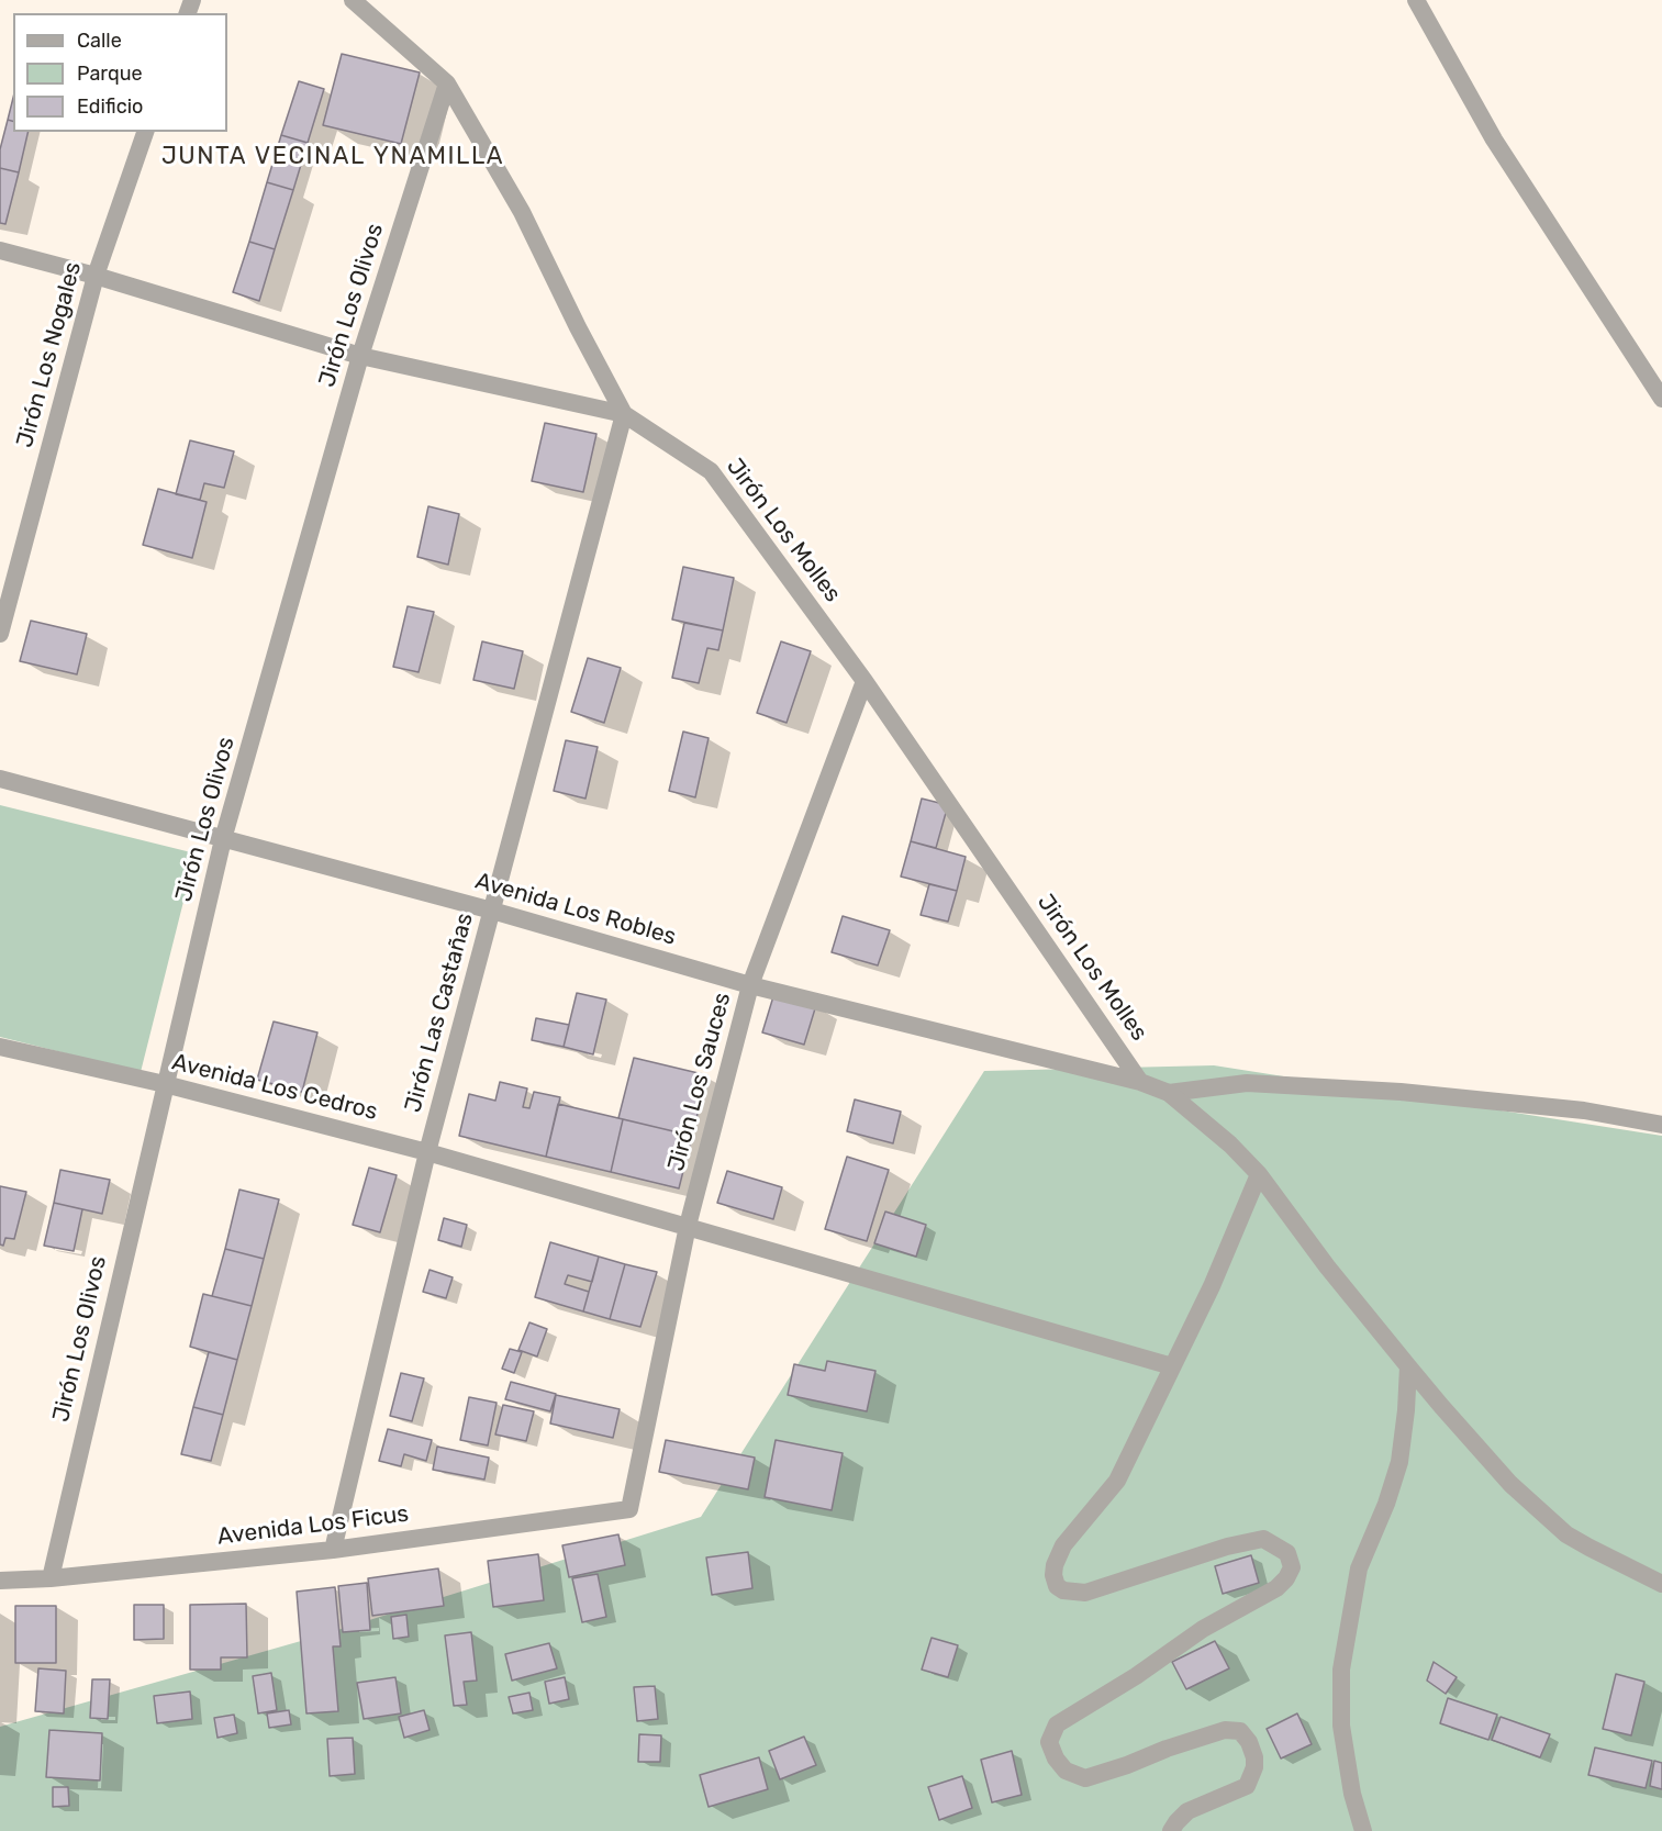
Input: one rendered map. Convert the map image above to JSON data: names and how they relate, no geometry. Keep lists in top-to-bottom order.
{
  "streets": {
    "street": [
      "Jirón Los Olivos",
      "Jirón Los Nogales",
      "Jirón Los Molles",
      "Avenida Los Robles",
      "Jirón Las Castañas",
      "Jirón Los Sauces",
      "Avenida Los Cedros",
      "Avenida Los Ficus"
    ]
  },
  "crossings": [
    ["Jirón Los Olivos", "Jirón Los Molles"],
    ["Jirón Los Olivos", "Avenida Los Robles"],
    ["Jirón Los Olivos", "Avenida Los Cedros"],
    ["Jirón Los Olivos", "Avenida Los Ficus"],
    ["Jirón Los Molles", "Avenida Los Robles"],
    ["Jirón Los Molles", "Jirón Las Castañas"],
    ["Jirón Los Molles", "Jirón Los Sauces"],
    ["Avenida Los Robles", "Jirón Las Castañas"],
    ["Avenida Los Robles", "Jirón Los Sauces"],
    ["Jirón Las Castañas", "Avenida Los Cedros"],
    ["Jirón Las Castañas", "Avenida Los Ficus"],
    ["Jirón Los Sauces", "Avenida Los Cedros"],
    ["Jirón Los Sauces", "Avenida Los Ficus"]
  ],
  "districts": ["JUNTA VECINAL YNAMILLA"],
  "legend": ["Calle", "Parque", "Edificio"]
}
